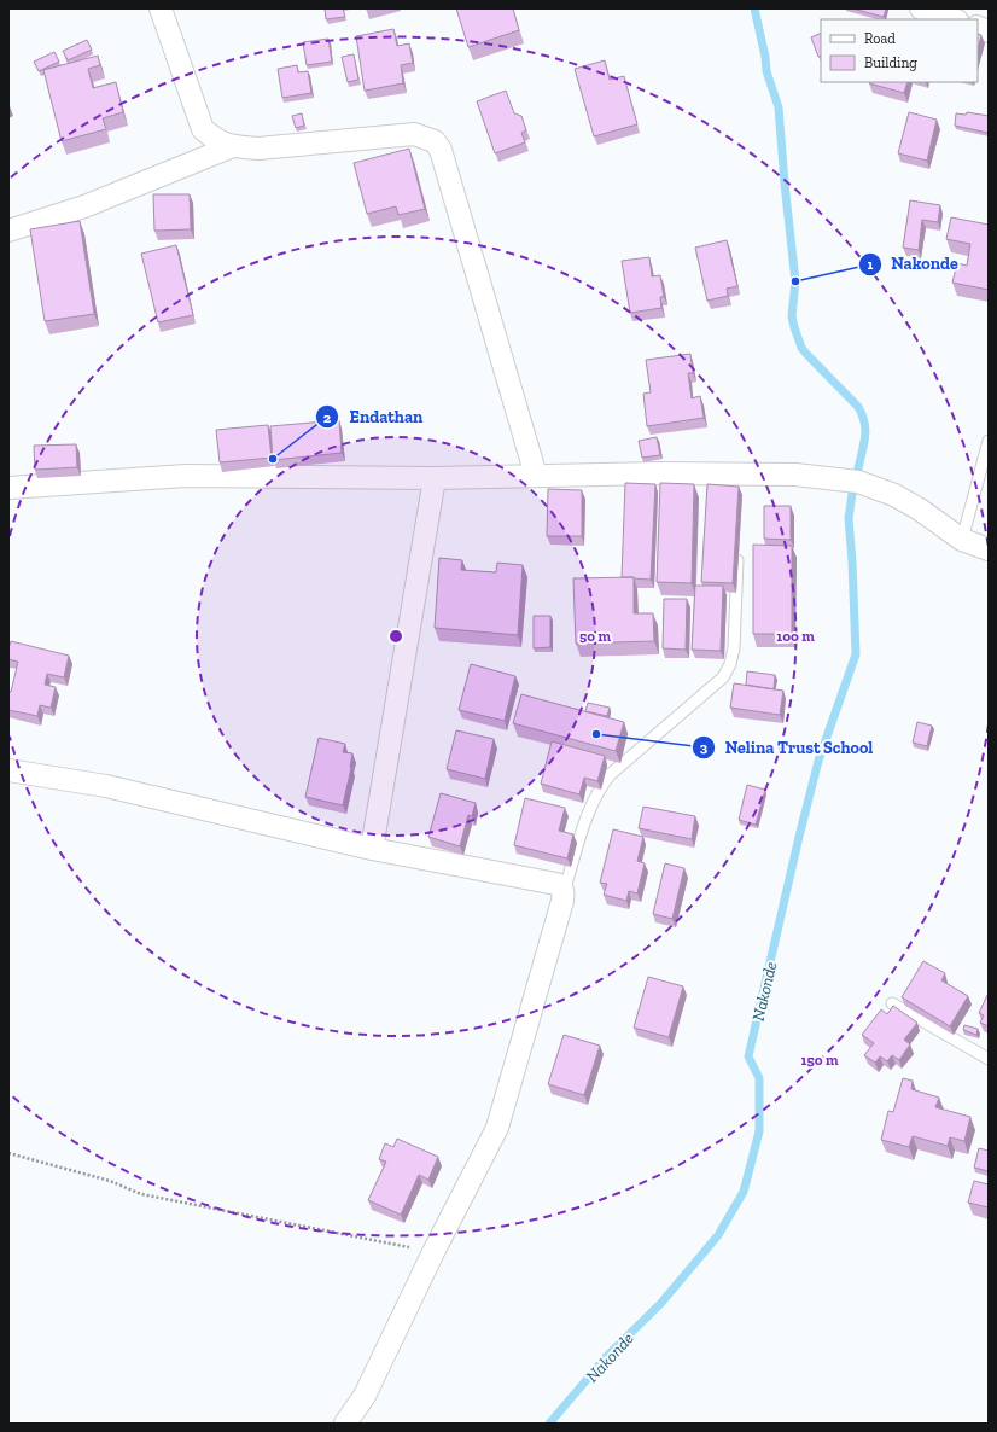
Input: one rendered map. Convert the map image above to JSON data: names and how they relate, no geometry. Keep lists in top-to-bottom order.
{
  "water": ["Nakonde"],
  "places": ["Nakonde", "Endathan", "Nelina Trust School"],
  "legend": ["Road", "Building"],
  "rings": ["50 m", "100 m", "150 m"]
}
